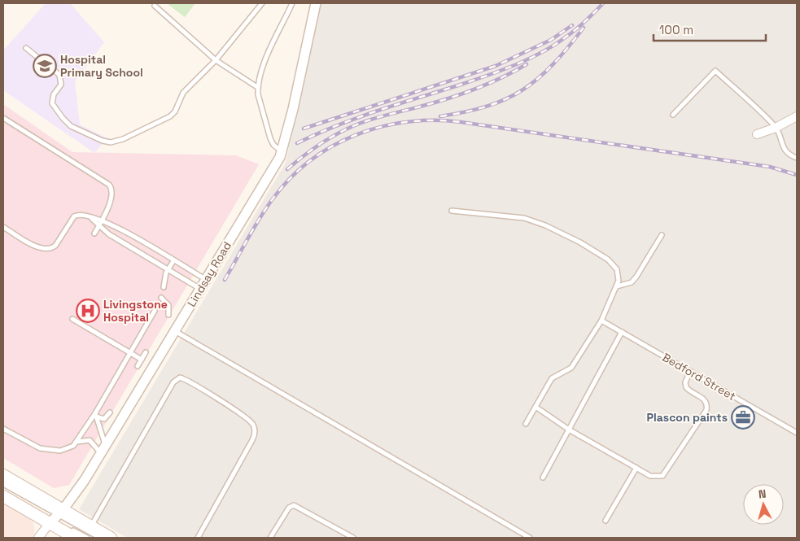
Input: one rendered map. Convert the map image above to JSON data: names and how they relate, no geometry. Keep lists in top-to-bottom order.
{
  "streets": {
    "street": ["Lindsay Road"],
    "lane": ["Bedford Street"]
  },
  "places": {
    "school or university": ["Hospital Primary School"],
    "hospital": ["Livingstone Hospital"],
    "office": ["Plascon paints"]
  },
  "scale_bar": "100 m",
  "north": "top"
}
